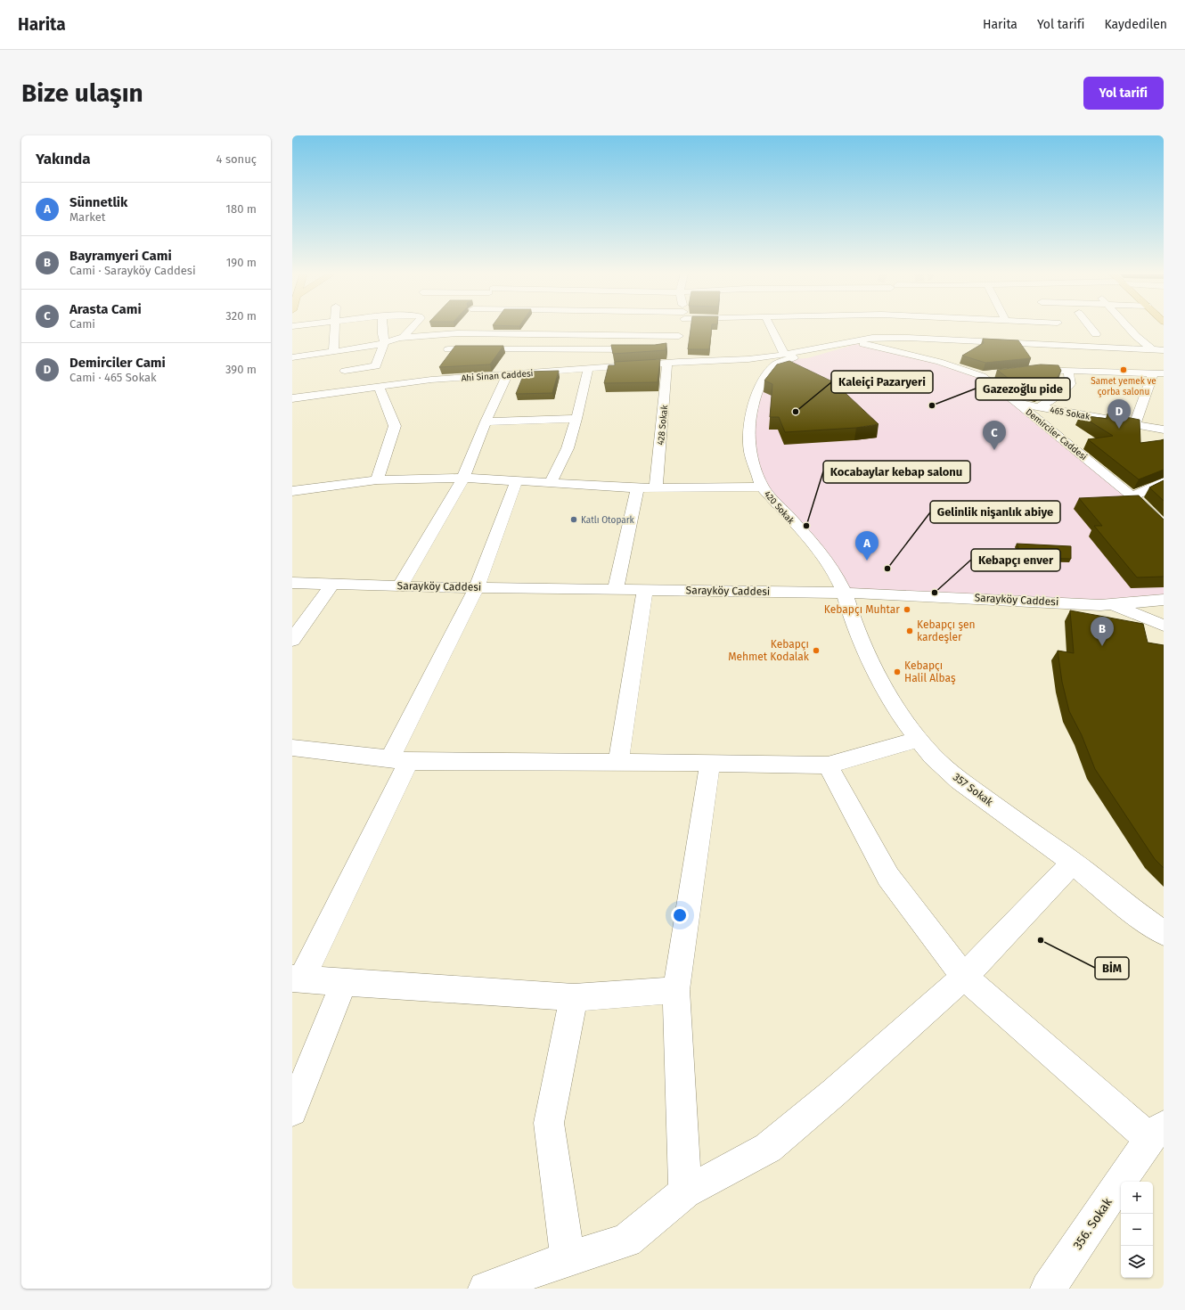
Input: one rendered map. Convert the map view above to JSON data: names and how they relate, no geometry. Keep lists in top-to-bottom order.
{
  "streets": {
    "street": [
      "Ahi Sinan Caddesi",
      "465 Sokak",
      "428 Sokak",
      "Demirciler Caddesi",
      "420 Sokak",
      "Sarayköy Caddesi",
      "357 Sokak",
      "356. Sokak"
    ]
  },
  "crossings": [
    ["Ahi Sinan Caddesi", "428 Sokak"],
    ["Ahi Sinan Caddesi", "Demirciler Caddesi"],
    ["Ahi Sinan Caddesi", "420 Sokak"],
    ["465 Sokak", "Demirciler Caddesi"],
    ["Demirciler Caddesi", "420 Sokak"],
    ["420 Sokak", "Sarayköy Caddesi"],
    ["420 Sokak", "357 Sokak"],
    ["Sarayköy Caddesi", "357 Sokak"]
  ],
  "places": [
    "Samet yemek ve çorba salonu",
    "Gazezoğlu pide",
    "Kaleiçi Pazaryeri",
    "Katlı Otopark",
    "Kocabaylar kebap salonu",
    "Gelinlik nişanlık abiye",
    "Kebapçı enver",
    "Kebapçı Muhtar",
    "Kebapçı şen kardeşler",
    "Kebapçı Mehmet Kodalak",
    "Kebapçı Halil Albaş",
    "BİM"
  ],
  "page": {
    "header": "Harita",
    "nav": ["Harita", "Yol tarifi", "Kaydedilen"],
    "buttons": "Yol tarifi",
    "title": "Bize ulaşın",
    "heading": ["Yakında", "4 sonuç"],
    "list": [
      {
        "mark": "A",
        "name": "Sünnetlik",
        "note": "Market",
        "value": "180 m"
      },
      {
        "mark": "B",
        "name": "Bayramyeri Cami",
        "note": "Cami · Sarayköy Caddesi",
        "value": "190 m"
      },
      {
        "mark": "C",
        "name": "Arasta Cami",
        "note": "Cami",
        "value": "320 m"
      },
      {
        "mark": "D",
        "name": "Demirciler Cami",
        "note": "Cami · 465 Sokak",
        "value": "390 m"
      }
    ],
    "pins": [
      "D",
      "C",
      "A",
      "B"
    ],
    "map_buttons": ["+", "−"]
  }
}
